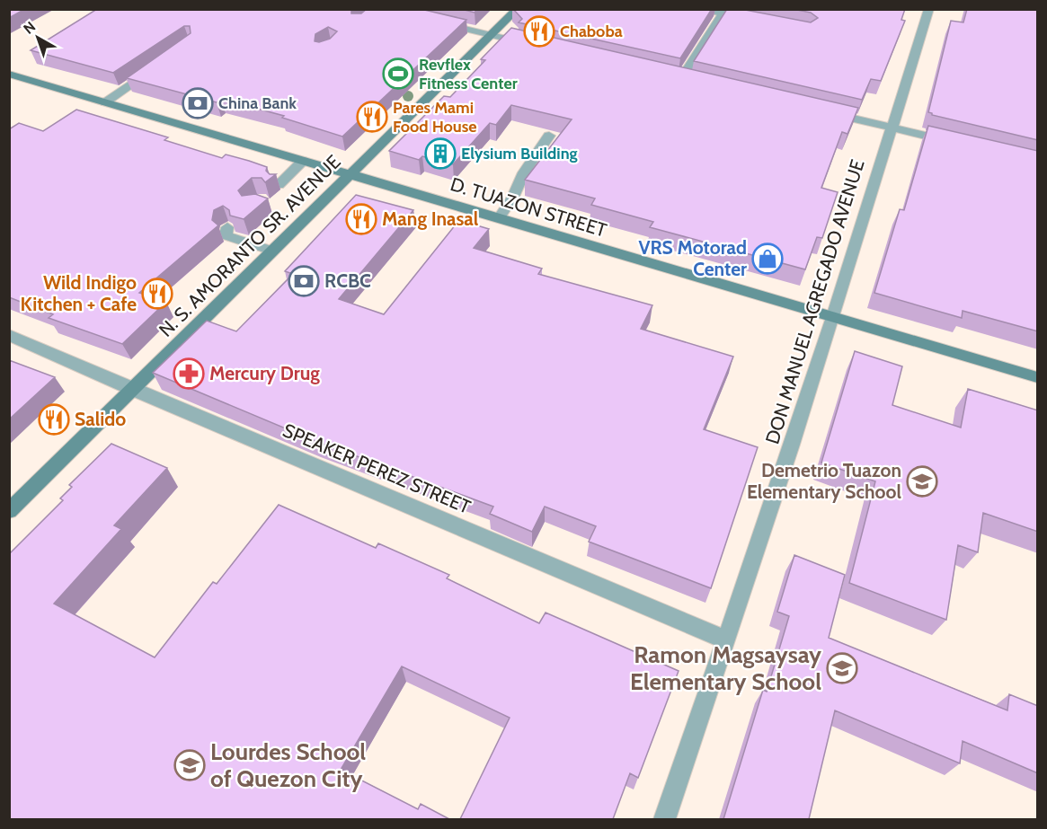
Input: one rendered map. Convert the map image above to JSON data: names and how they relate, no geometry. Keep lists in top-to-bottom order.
{
  "streets": {
    "street": [
      "D. TUAZON STREET",
      "N. S. AMORANTO SR. AVENUE",
      "DON MANUEL AGREGADO AVENUE",
      "SPEAKER PEREZ STREET"
    ]
  },
  "crossings": [
    ["D. TUAZON STREET", "N. S. AMORANTO SR. AVENUE"],
    ["D. TUAZON STREET", "DON MANUEL AGREGADO AVENUE"],
    ["N. S. AMORANTO SR. AVENUE", "SPEAKER PEREZ STREET"],
    ["DON MANUEL AGREGADO AVENUE", "SPEAKER PEREZ STREET"]
  ],
  "places": {
    "restaurant": [
      "Chaboba",
      "Pares Mami Food House",
      "Mang Inasal",
      "Wild Indigo Kitchen + Cafe",
      "Salido"
    ],
    "sports": ["Revflex Fitness Center"],
    "bank": ["China Bank", "RCBC"],
    "building": ["Elysium Building"],
    "shop": ["VRS Motorad Center"],
    "pharmacy": ["Mercury Drug"],
    "school or university": ["Demetrio Tuazon Elementary School", "Ramon Magsaysay Elementary School", "Lourdes School of Quezon City"]
  },
  "north": "top left"
}
